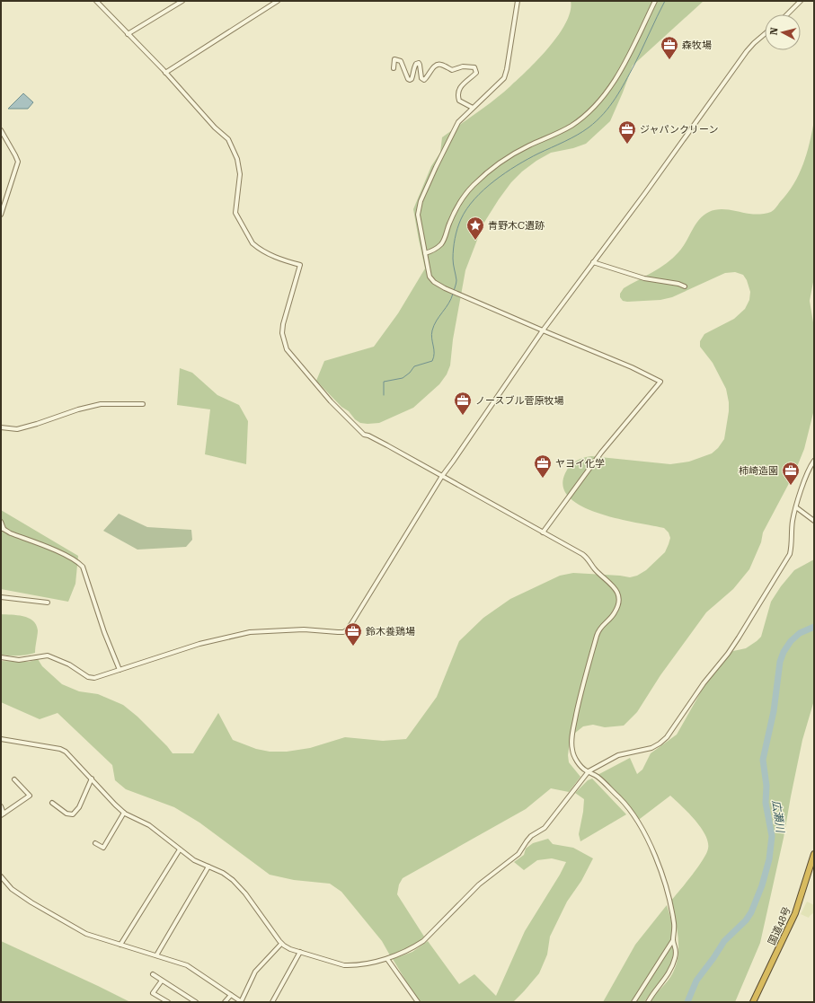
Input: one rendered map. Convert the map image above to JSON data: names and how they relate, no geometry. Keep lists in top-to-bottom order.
{
  "streets": {
    "highway": ["国道48号"]
  },
  "water": ["広瀬川"],
  "places": {
    "office": [
      "森牧場",
      "ジャパンクリーン",
      "ノースブル菅原牧場",
      "ヤヨイ化学",
      "柿崎造園",
      "鈴木養鶏場"
    ],
    "place": ["青野木C遺跡"]
  },
  "north": "left"
}
